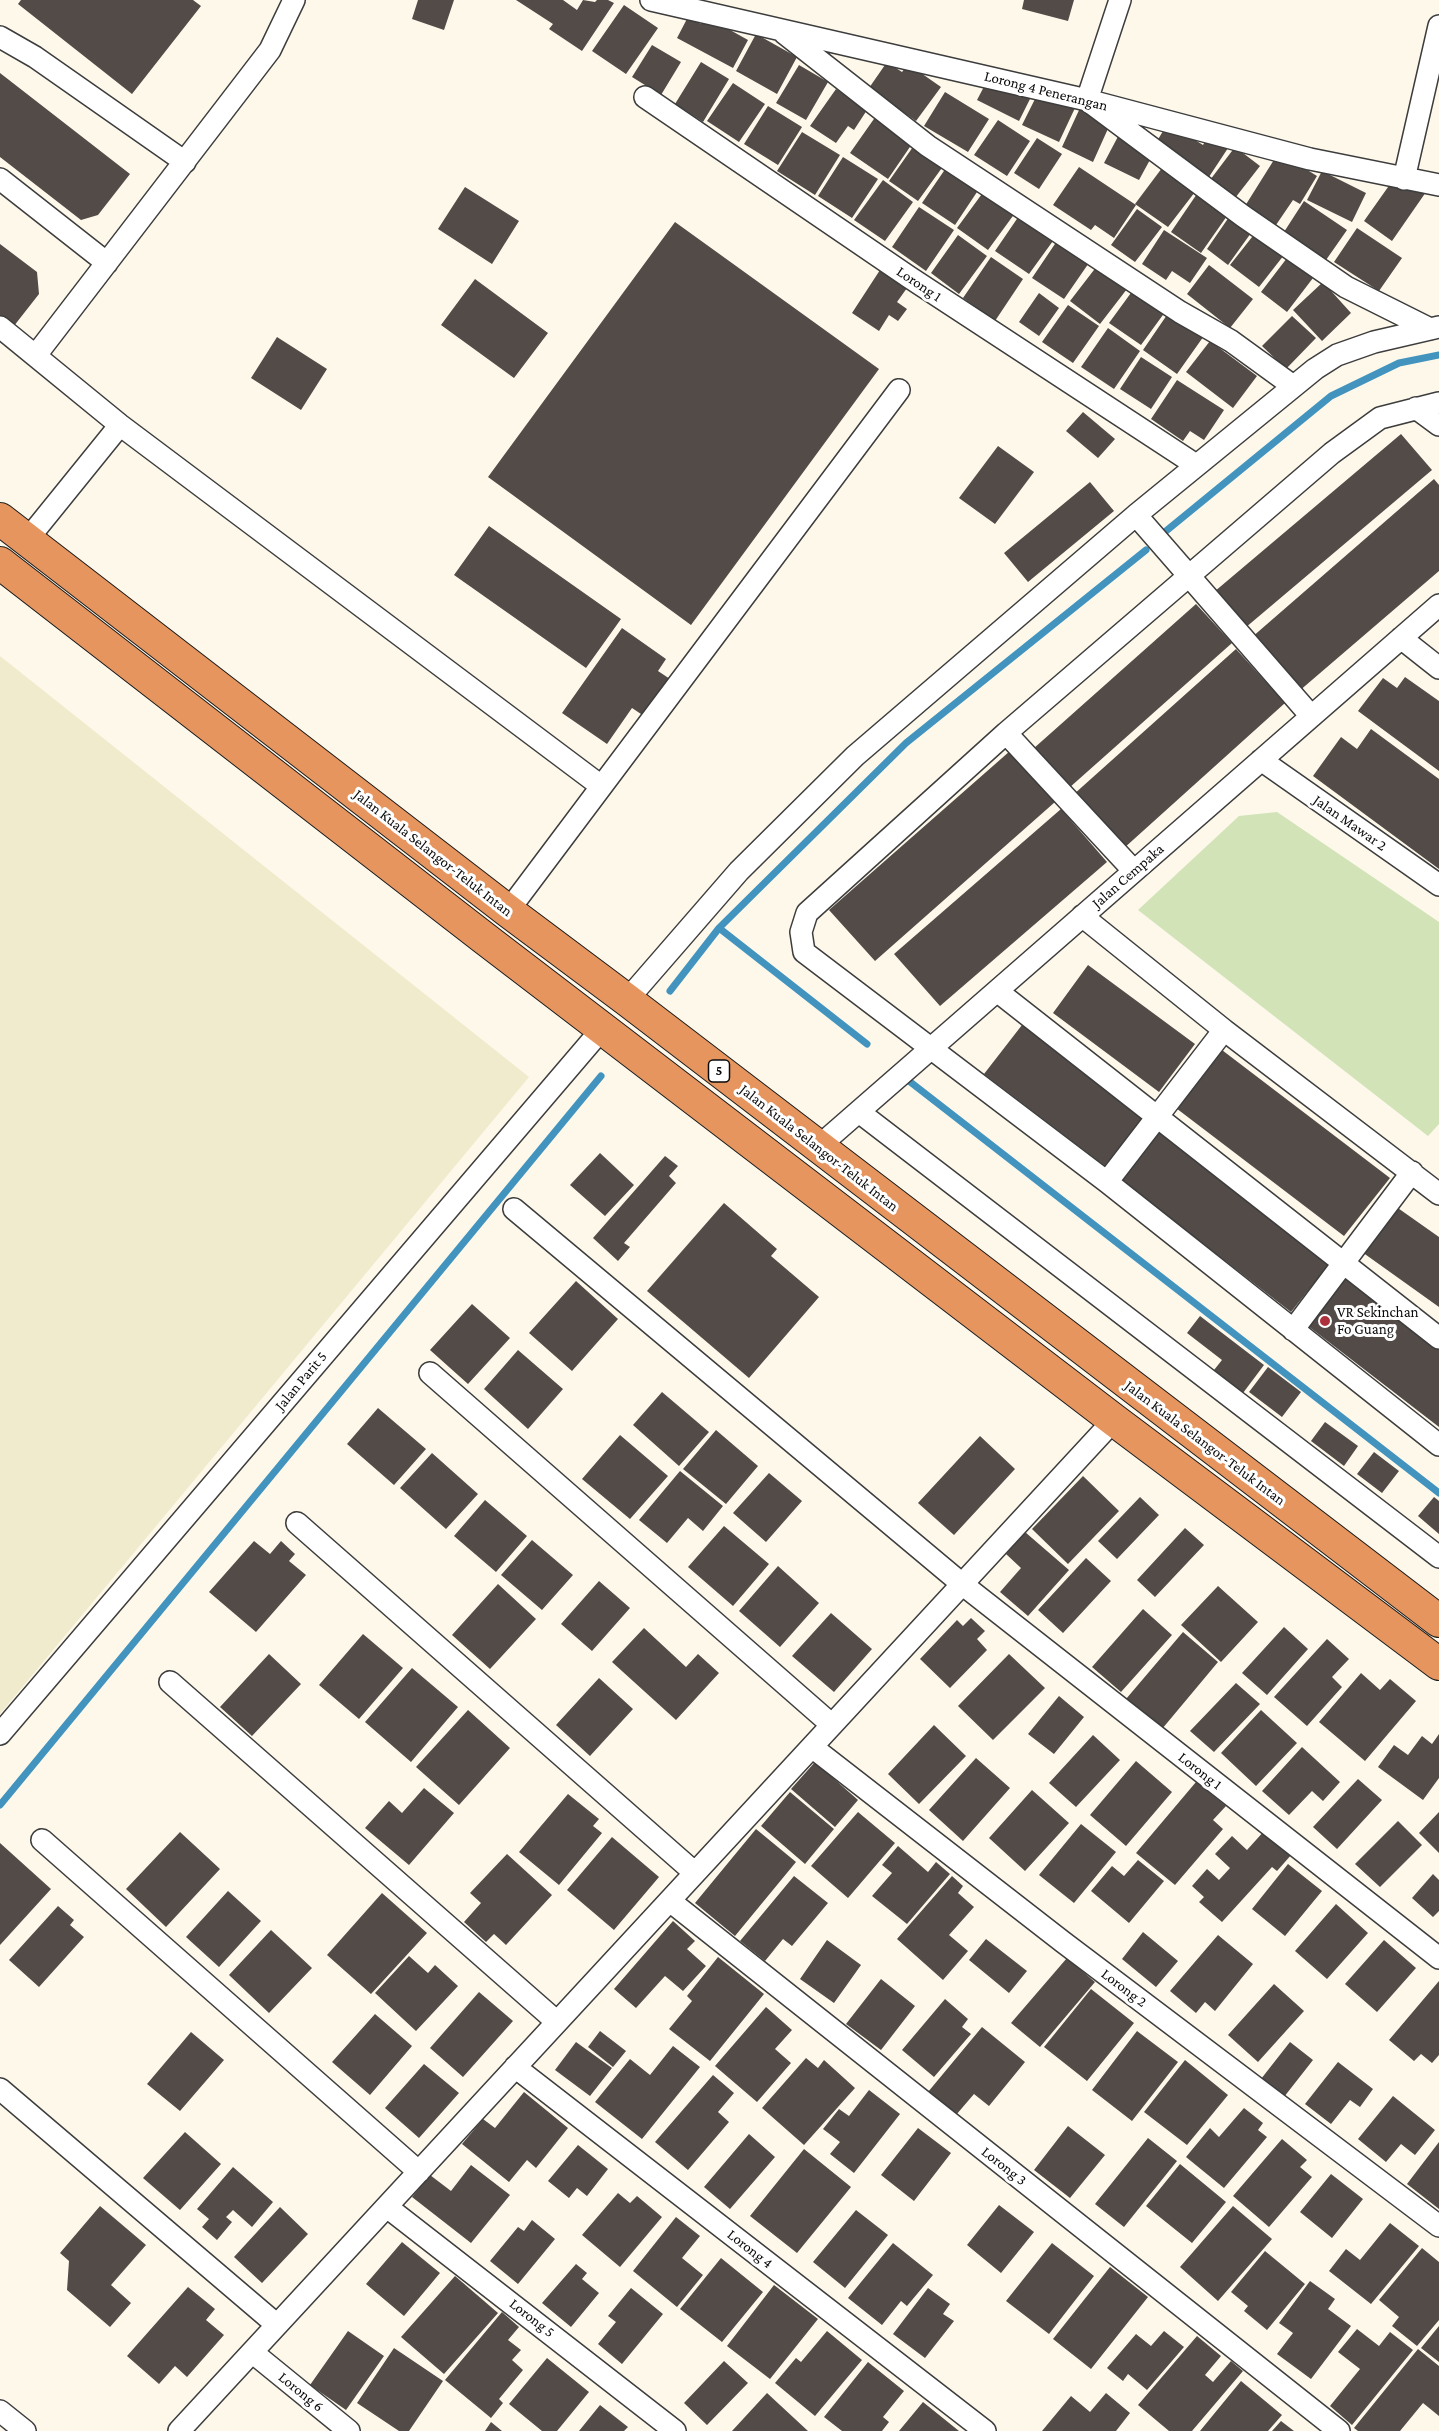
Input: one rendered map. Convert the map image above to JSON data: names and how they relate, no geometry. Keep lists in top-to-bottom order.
{
  "streets": {
    "highway": ["Jalan Kuala Selangor-Teluk Intan", "5"],
    "street": [
      "Lorong 4 Penerangan",
      "Lorong 1",
      "Jalan Mawar 2",
      "Jalan Cempaka",
      "Jalan Parit 5",
      "Lorong 2",
      "Lorong 3",
      "Lorong 4",
      "Lorong 5",
      "Lorong 6"
    ]
  },
  "crossings": [
    ["Jalan Mawar 2", "Jalan Cempaka"],
    ["Jalan Kuala Selangor-Teluk Intan", "Jalan Cempaka"],
    ["5", "Jalan Parit 5"]
  ],
  "places": ["VR Sekinchan Fo Guang"]
}
